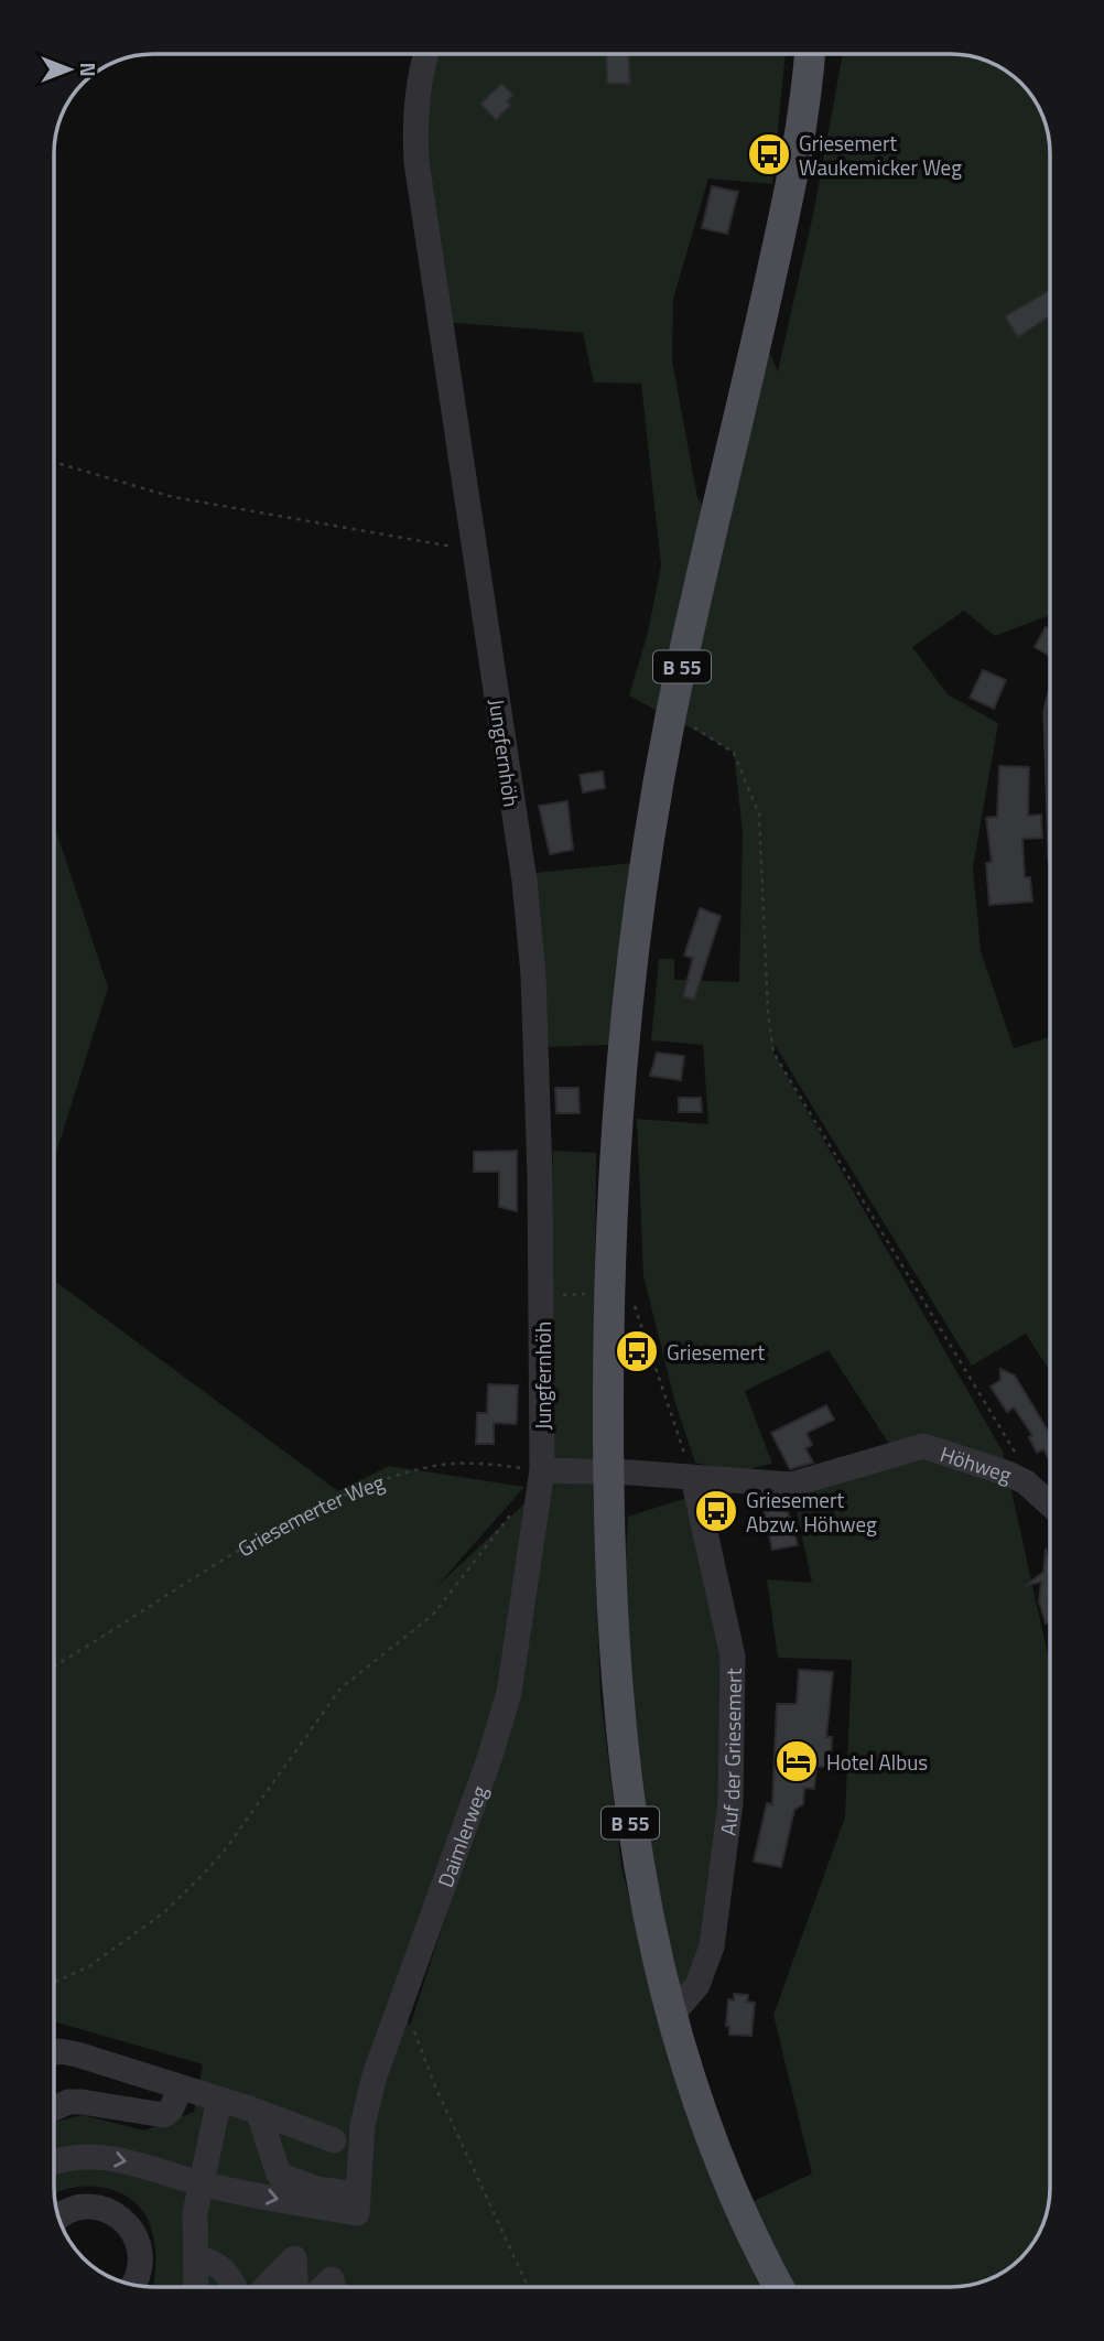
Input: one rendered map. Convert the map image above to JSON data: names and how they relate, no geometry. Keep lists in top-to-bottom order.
{
  "streets": {
    "main road": ["B 55"],
    "street": [
      "Jungfernhöh",
      "Höhweg",
      "Auf der Griesemert",
      "Daimlerweg"
    ],
    "path": ["Griesemerter Weg"]
  },
  "crossings": [
    ["B 55", "Höhweg"],
    ["B 55", "Auf der Griesemert"],
    ["Jungfernhöh", "Griesemerter Weg"],
    ["Jungfernhöh", "Daimlerweg"],
    ["Höhweg", "Auf der Griesemert"],
    ["Griesemerter Weg", "Daimlerweg"]
  ],
  "places": {
    "bus stop": ["Griesemert Waukemicker Weg", "Griesemert", "Griesemert Abzw. Höhweg"],
    "hotel": ["Hotel Albus"]
  },
  "north": "right"
}
